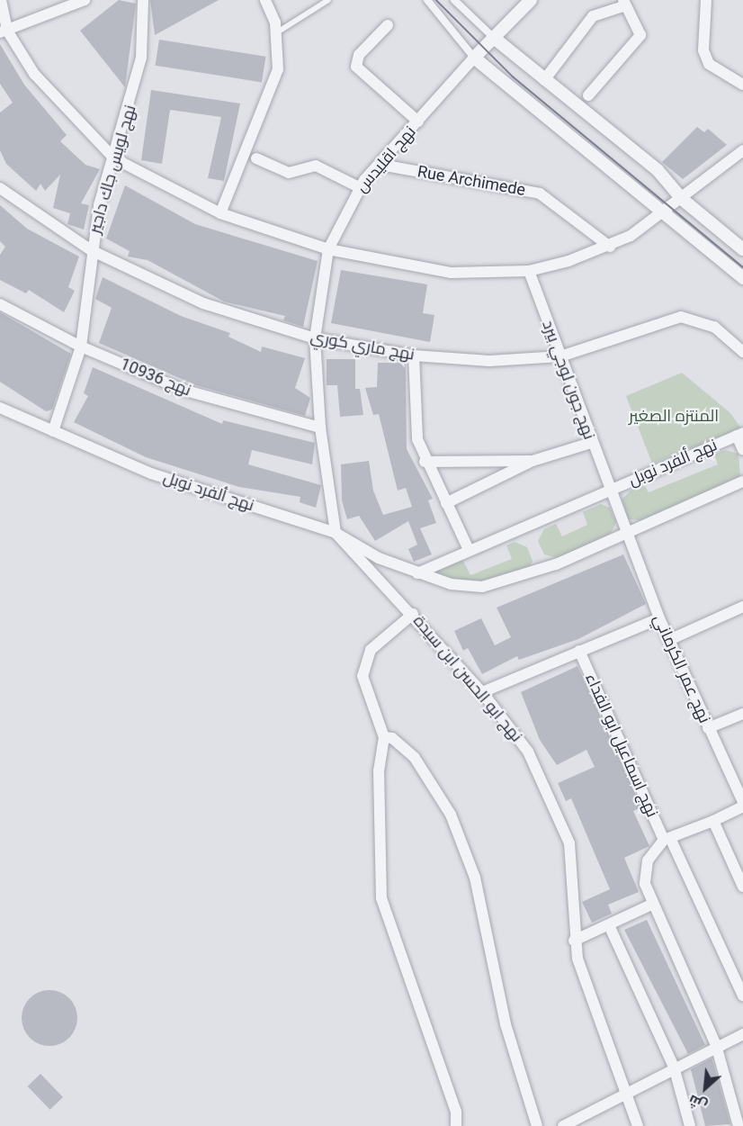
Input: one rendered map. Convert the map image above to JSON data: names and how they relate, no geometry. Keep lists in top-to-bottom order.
{
  "streets": {
    "street": [
      "نهج اقليدس",
      "نهج لويس جاك داجير",
      "Rue Archimede",
      "نهج ماري كوري",
      "نهج 10936",
      "نهج جون لوجي بيرد",
      "نهج ألفرد نوبل",
      "نهج عمر الكرماني",
      "نهج ابو الحسن ابن سيدة",
      "نهج اسماعيل ابو الفداء"
    ]
  },
  "crossings": [
    ["نهج اقليدس", "Rue Archimede"],
    ["نهج اقليدس", "نهج ماري كوري"],
    ["نهج اقليدس", "نهج 10936"],
    ["نهج اقليدس", "نهج ألفرد نوبل"],
    ["نهج اقليدس", "نهج ابو الحسن ابن سيدة"],
    ["نهج لويس جاك داجير", "نهج ماري كوري"],
    ["نهج لويس جاك داجير", "نهج 10936"],
    ["نهج لويس جاك داجير", "نهج ألفرد نوبل"],
    ["نهج ماري كوري", "نهج جون لوجي بيرد"],
    ["نهج جون لوجي بيرد", "نهج ألفرد نوبل"],
    ["نهج ألفرد نوبل", "نهج عمر الكرماني"],
    ["نهج ألفرد نوبل", "نهج ابو الحسن ابن سيدة"]
  ],
  "parks": ["المنتزه الصغير"],
  "north": "bottom left"
}
